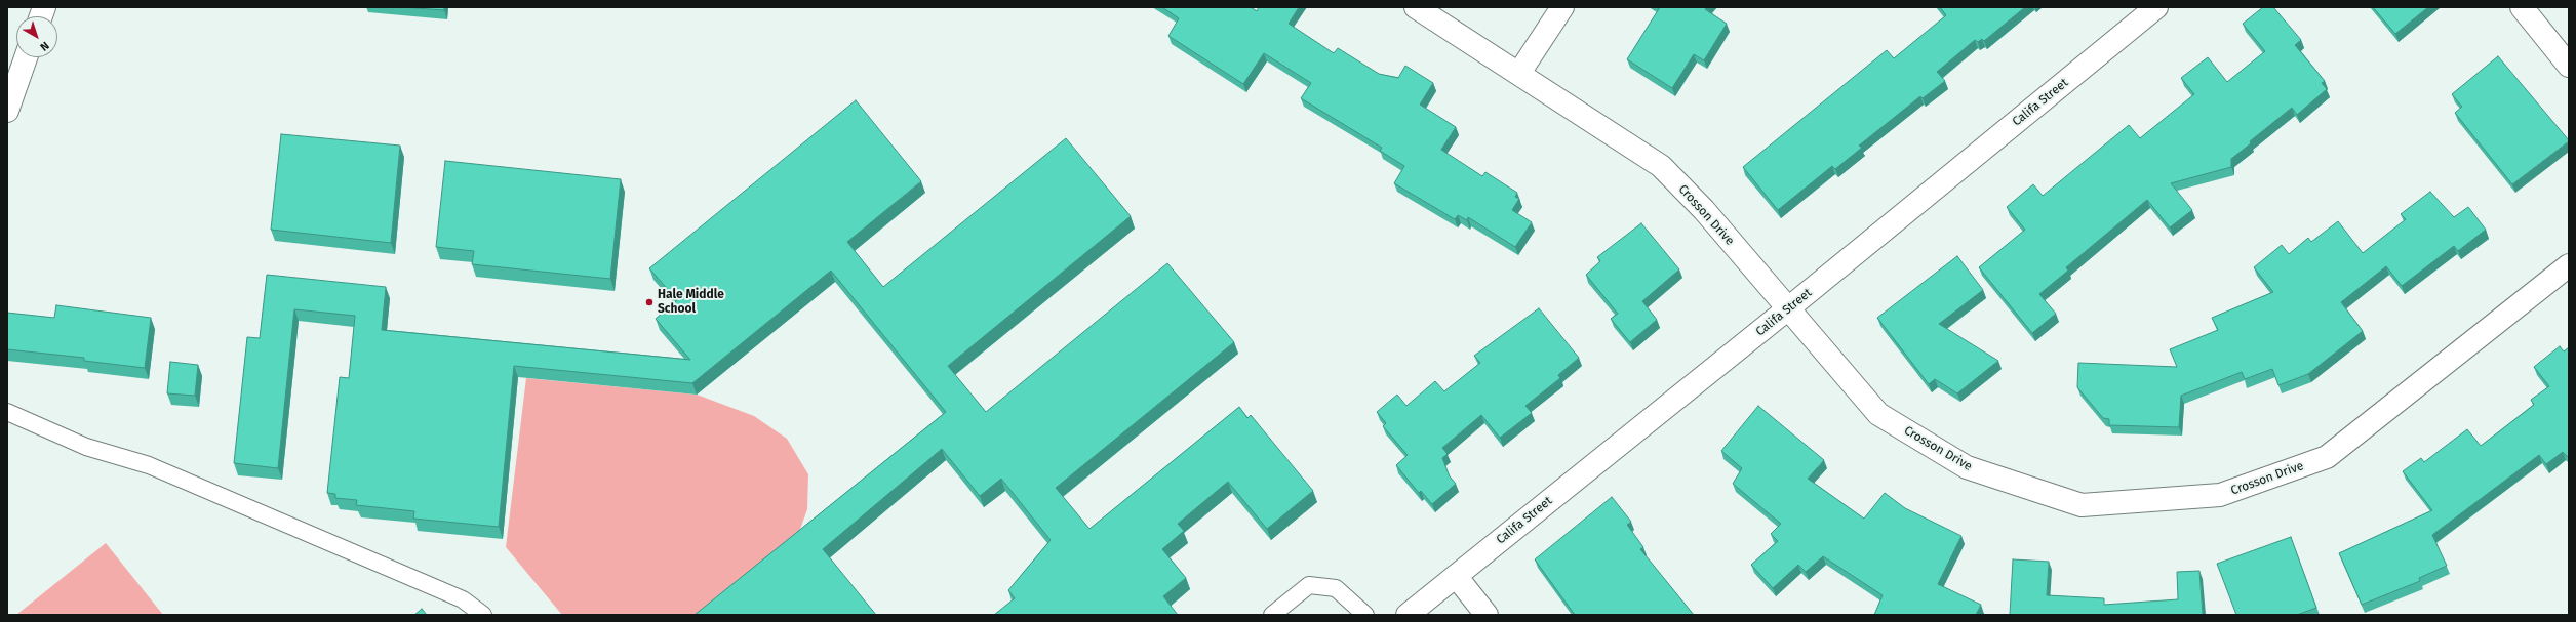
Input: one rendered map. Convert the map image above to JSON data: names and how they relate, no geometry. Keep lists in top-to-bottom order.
{
  "streets": {
    "street": ["Califa Street", "Crosson Drive"]
  },
  "crossings": [
    ["Califa Street", "Crosson Drive"]
  ],
  "places": ["Hale Middle School"],
  "north": "bottom right"
}
